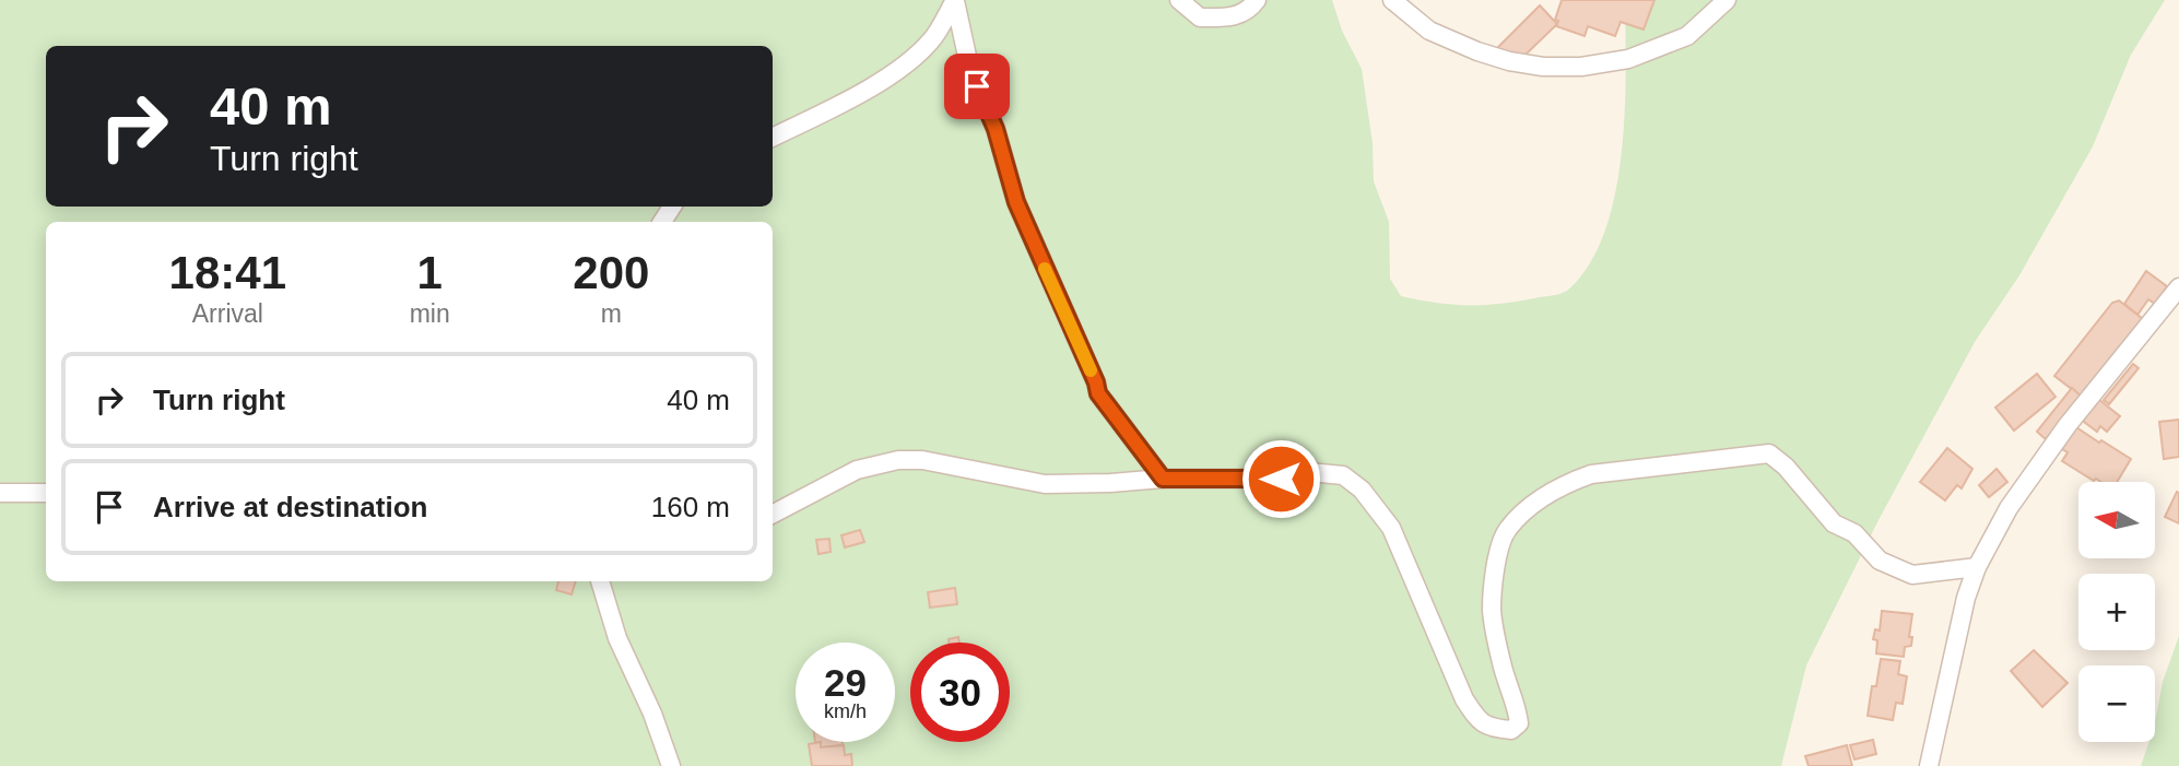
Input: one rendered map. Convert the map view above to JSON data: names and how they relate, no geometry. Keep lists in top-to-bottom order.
{
  "north": "left",
  "page": {
    "turn": ["40 m", "Turn right"],
    "eta": [
      "18:41",
      "Arrival",
      "1",
      "min",
      "200",
      "m"
    ],
    "list": [
      {
        "name": "Turn right",
        "value": "40 m"
      },
      {
        "name": "Arrive at destination",
        "value": "160 m"
      }
    ],
    "map_buttons": ["+", "−"],
    "speed": "29 km/h",
    "limit": "30"
  }
}
